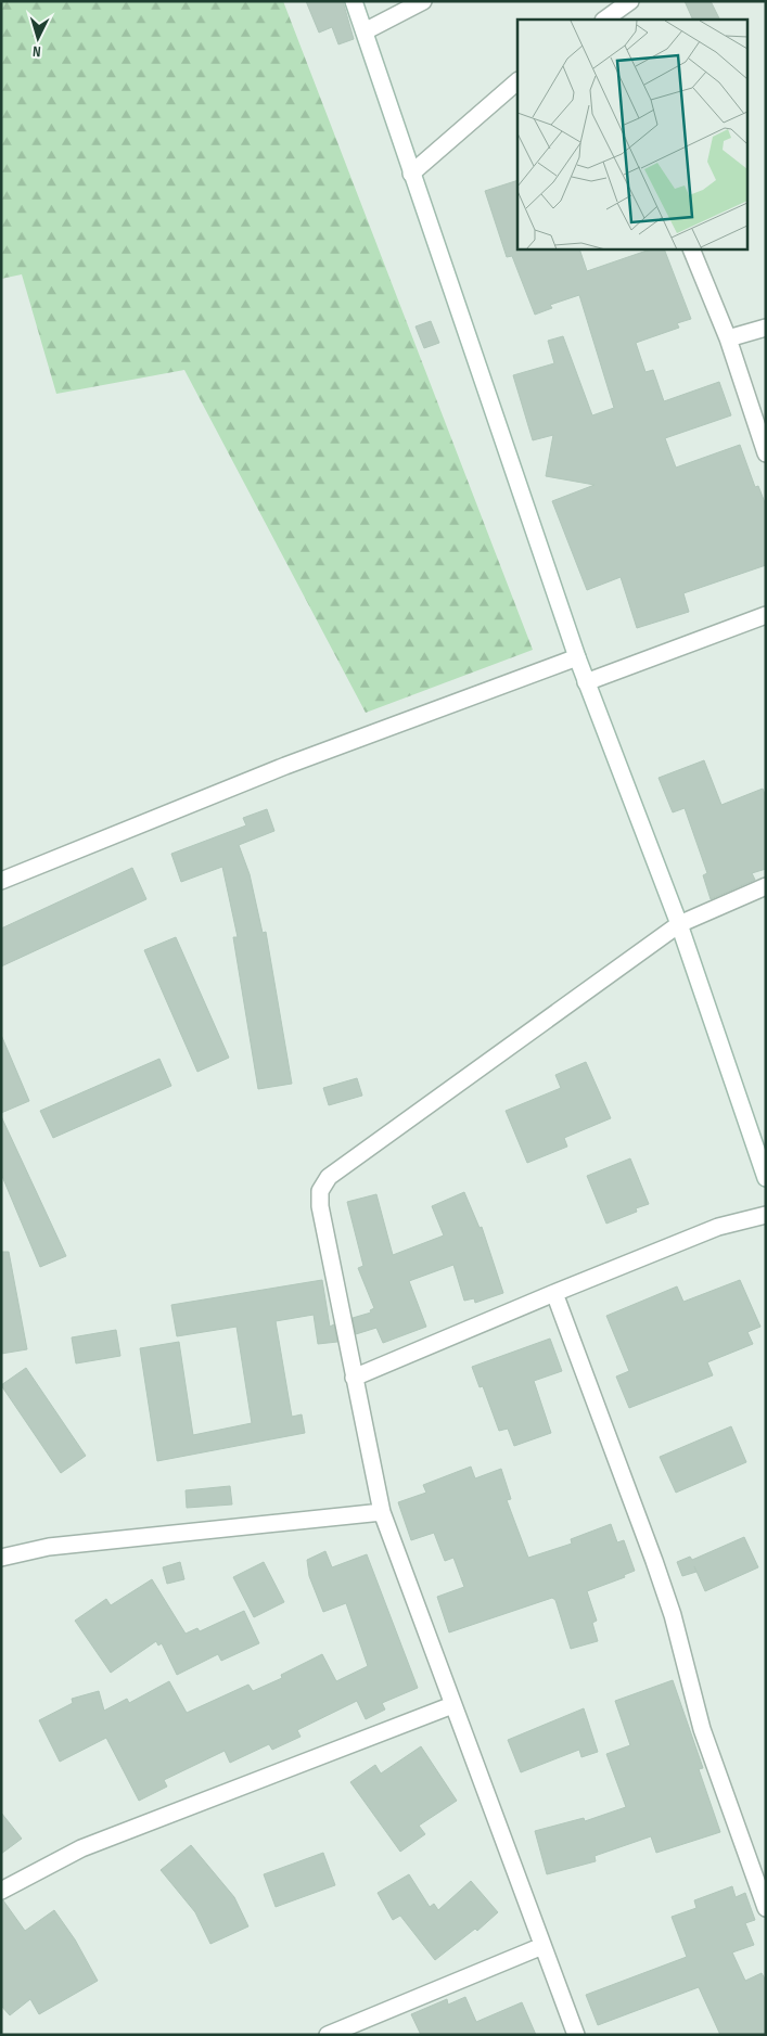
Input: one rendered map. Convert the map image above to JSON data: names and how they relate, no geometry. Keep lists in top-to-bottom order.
{
  "north": "bottom"
}
